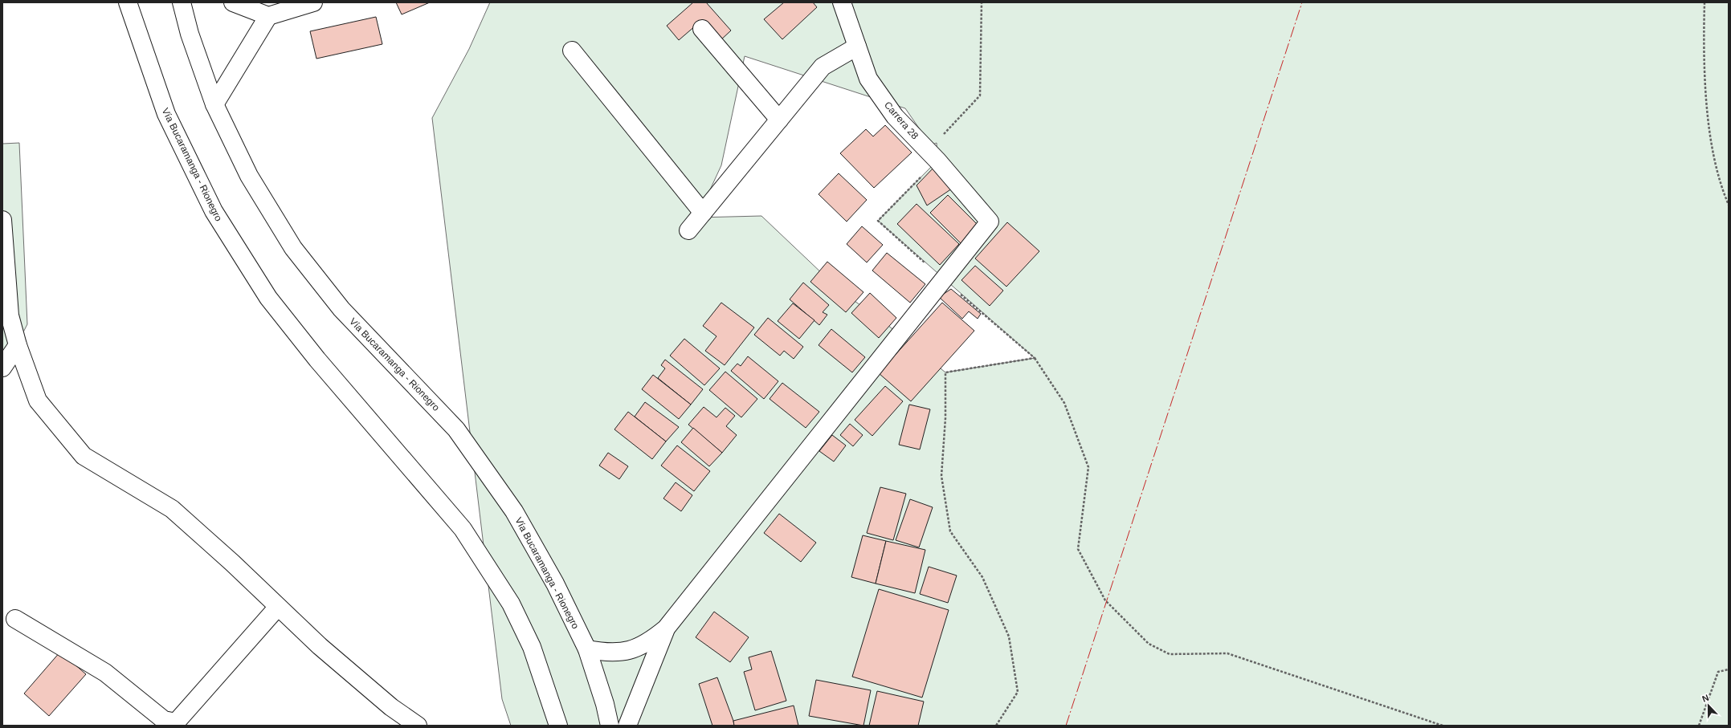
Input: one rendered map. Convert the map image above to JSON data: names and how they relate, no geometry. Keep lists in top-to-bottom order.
{
  "streets": {
    "main road": ["Carrera 28", "Vía Bucaramanga - Rionegro"]
  },
  "north": "top"
}
